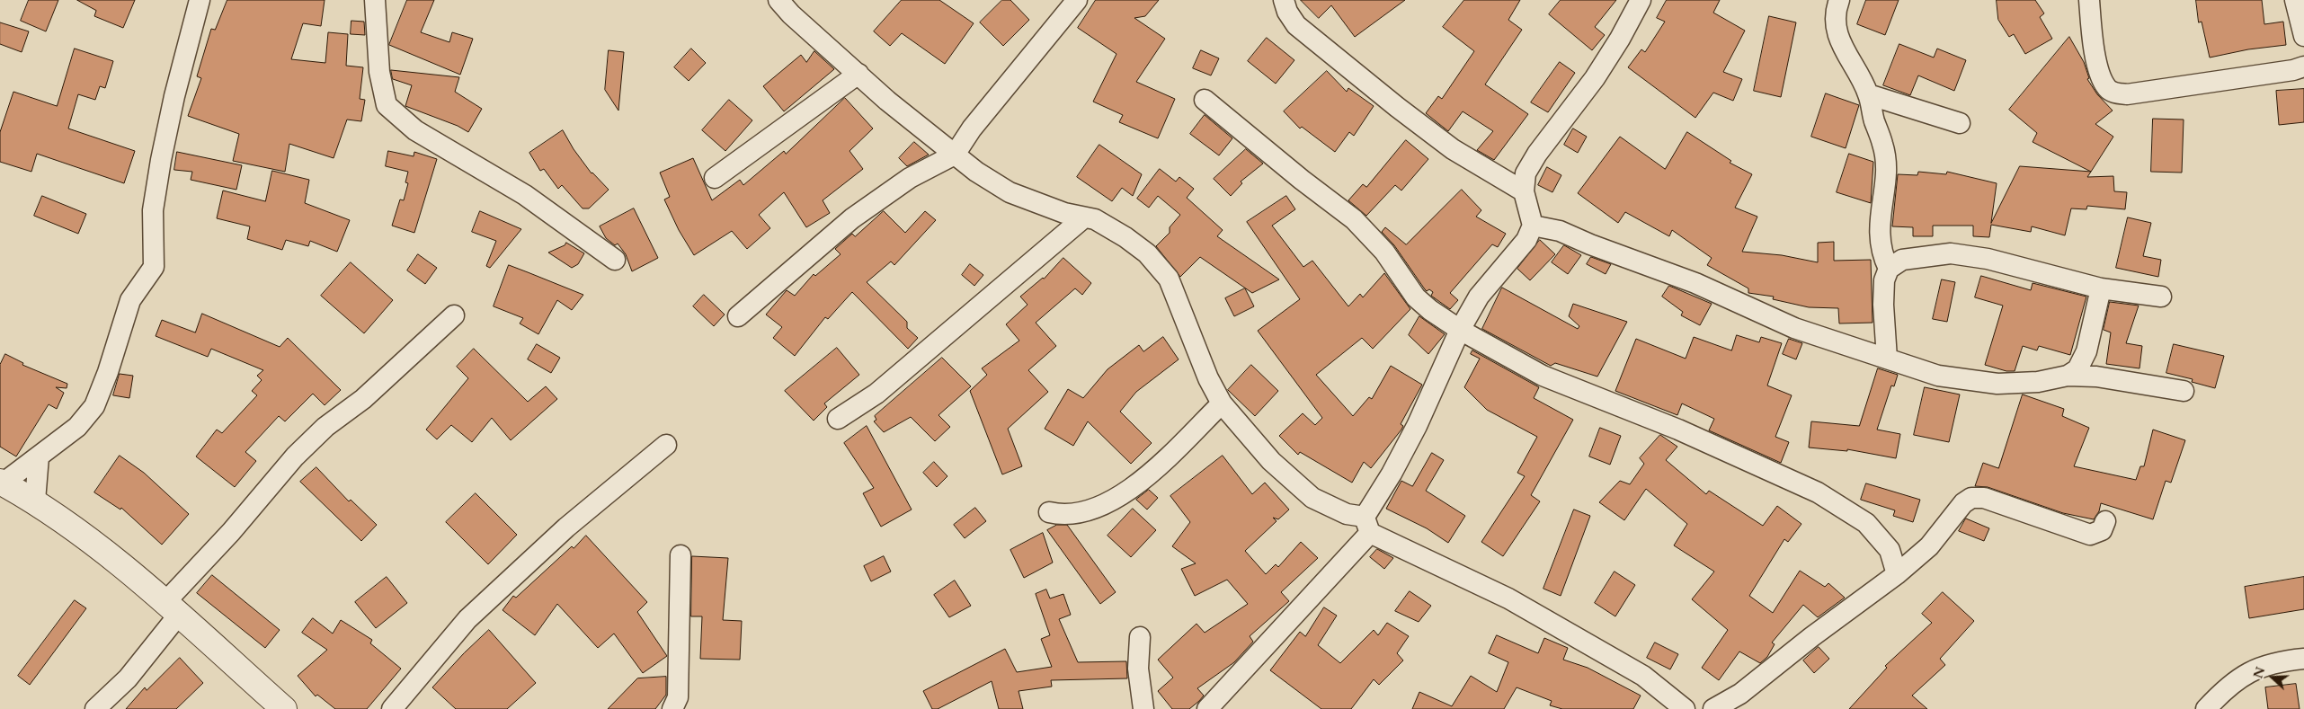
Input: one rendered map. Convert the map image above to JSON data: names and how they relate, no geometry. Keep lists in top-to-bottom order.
{
  "north": "left"
}
